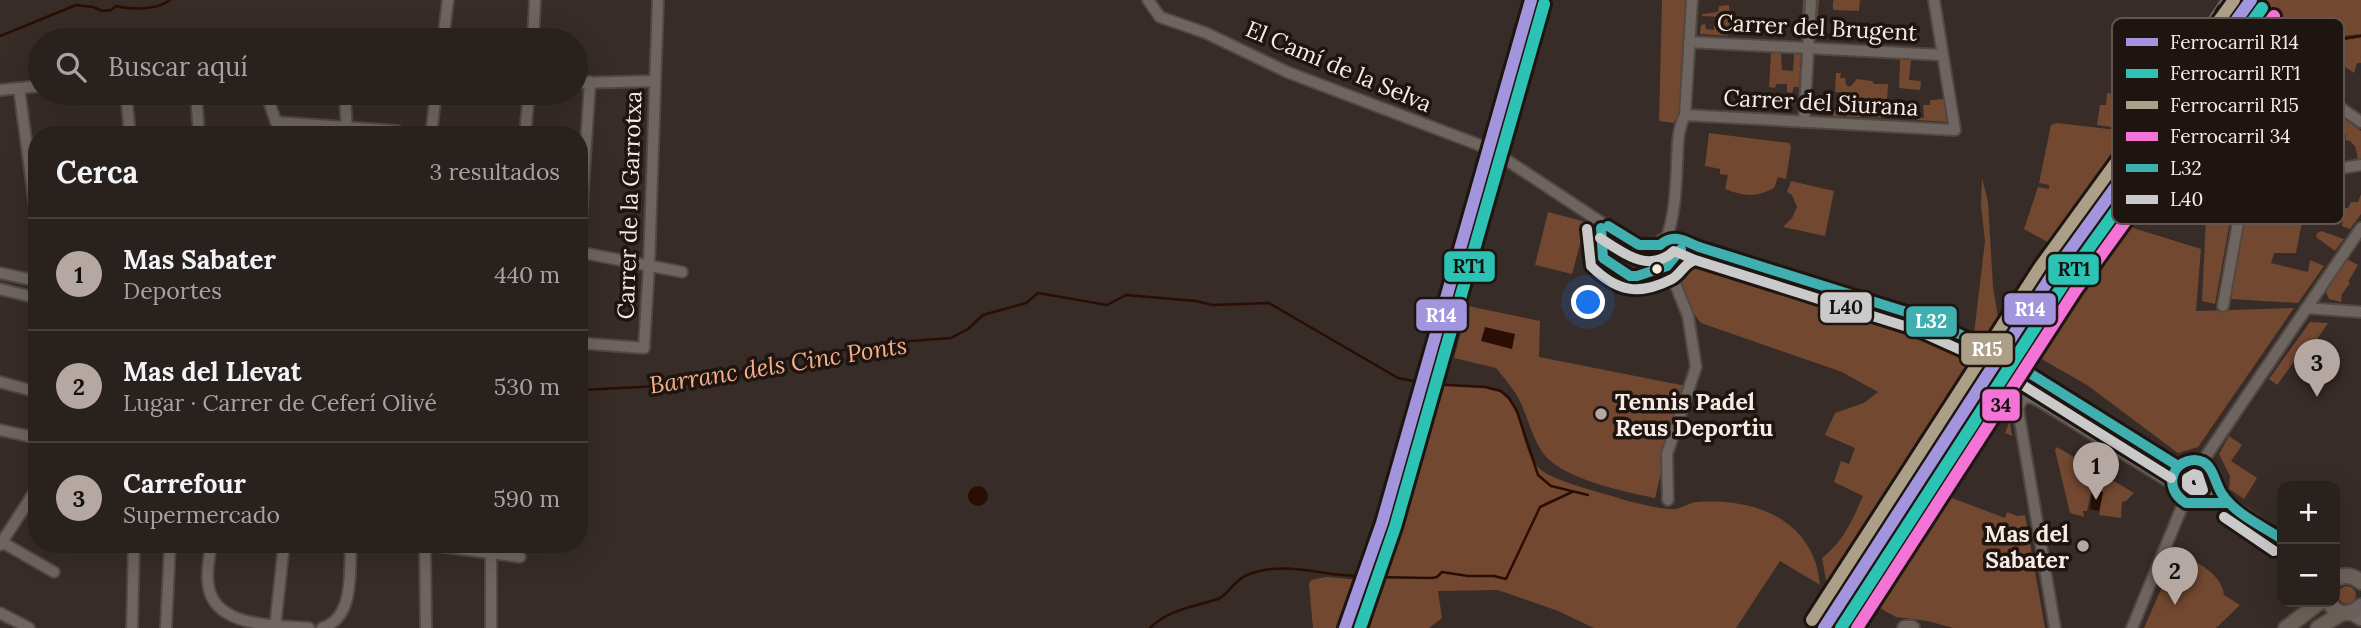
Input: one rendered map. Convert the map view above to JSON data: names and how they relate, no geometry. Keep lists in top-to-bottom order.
{
  "streets": {
    "street": [
      "Carrer del Brugent",
      "El Camí de la Selva",
      "Carrer del Siurana",
      "Carrer de la Garrotxa"
    ]
  },
  "crossings": [
    ["Carrer del Brugent", "Carrer del Siurana"]
  ],
  "water": ["Barranc dels Cinc Ponts"],
  "places": ["Tennis Padel Reus Deportiu", "Mas del Sabater"],
  "lines": [
    "rail line R14",
    "rail line R15",
    "rail line RT1",
    "rail line 34",
    "transit line L32",
    "transit line L40"
  ],
  "legend": [
    "Ferrocarril R14",
    "Ferrocarril RT1",
    "Ferrocarril R15",
    "Ferrocarril 34",
    "L32",
    "L40"
  ],
  "page": {
    "search": "Buscar aquí",
    "heading": ["Cerca", "3 resultados"],
    "list": [
      {
        "mark": "1",
        "name": "Mas Sabater",
        "note": "Deportes",
        "value": "440 m"
      },
      {
        "mark": "2",
        "name": "Mas del Llevat",
        "note": "Lugar · Carrer de Ceferí Olivé",
        "value": "530 m"
      },
      {
        "mark": "3",
        "name": "Carrefour",
        "note": "Supermercado",
        "value": "590 m"
      }
    ],
    "pins": ["3", "1", "2"],
    "map_buttons": ["+", "−"]
  }
}
